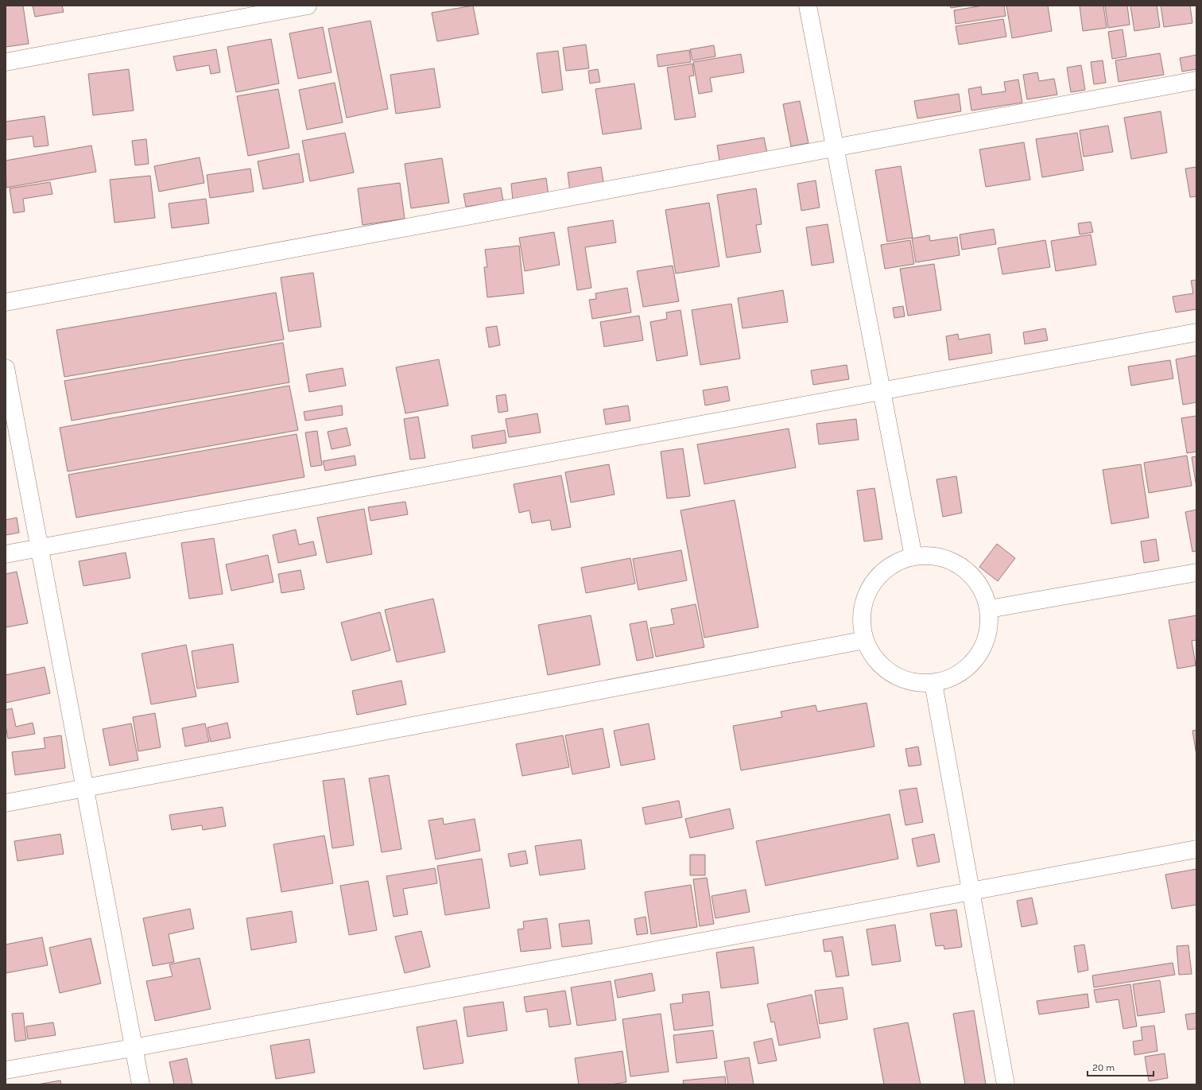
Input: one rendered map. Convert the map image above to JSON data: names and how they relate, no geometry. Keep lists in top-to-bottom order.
{
  "scale_bar": "20 m"
}
